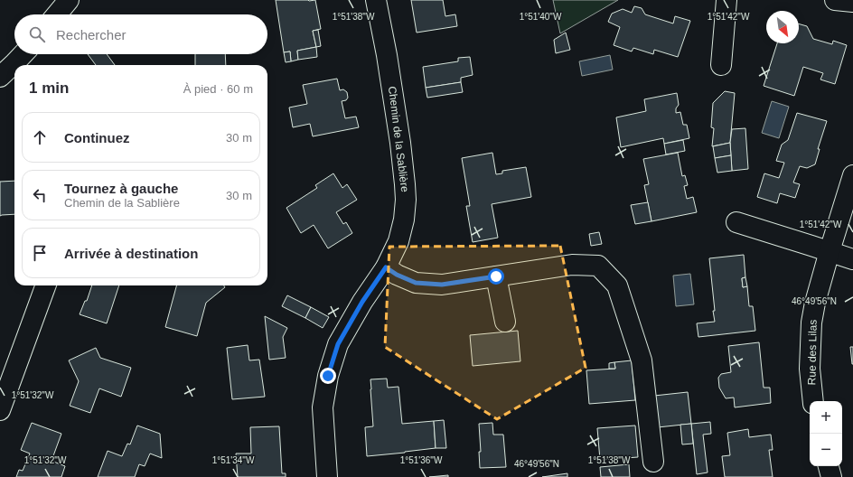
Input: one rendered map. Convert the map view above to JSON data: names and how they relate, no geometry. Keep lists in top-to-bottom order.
{
  "streets": {
    "street": ["Chemin de la Sablière", "Rue des Lilas"]
  },
  "north": "bottom right",
  "page": {
    "search": "Rechercher",
    "heading": ["1 min", "À pied · 60 m"],
    "list": [
      ["Continuez", "30 m"],
      ["Tournez à gauche", "Chemin de la Sablière", "30 m"],
      "Arrivée à destination"
    ],
    "map_buttons": ["+", "−"]
  },
  "coordinates": [
    "1°51'38\"W",
    "1°51'40\"W",
    "1°51'42\"W",
    "46°49'56\"N",
    "1°51'32\"W",
    "1°51'34\"W",
    "1°51'36\"W"
  ]
}
